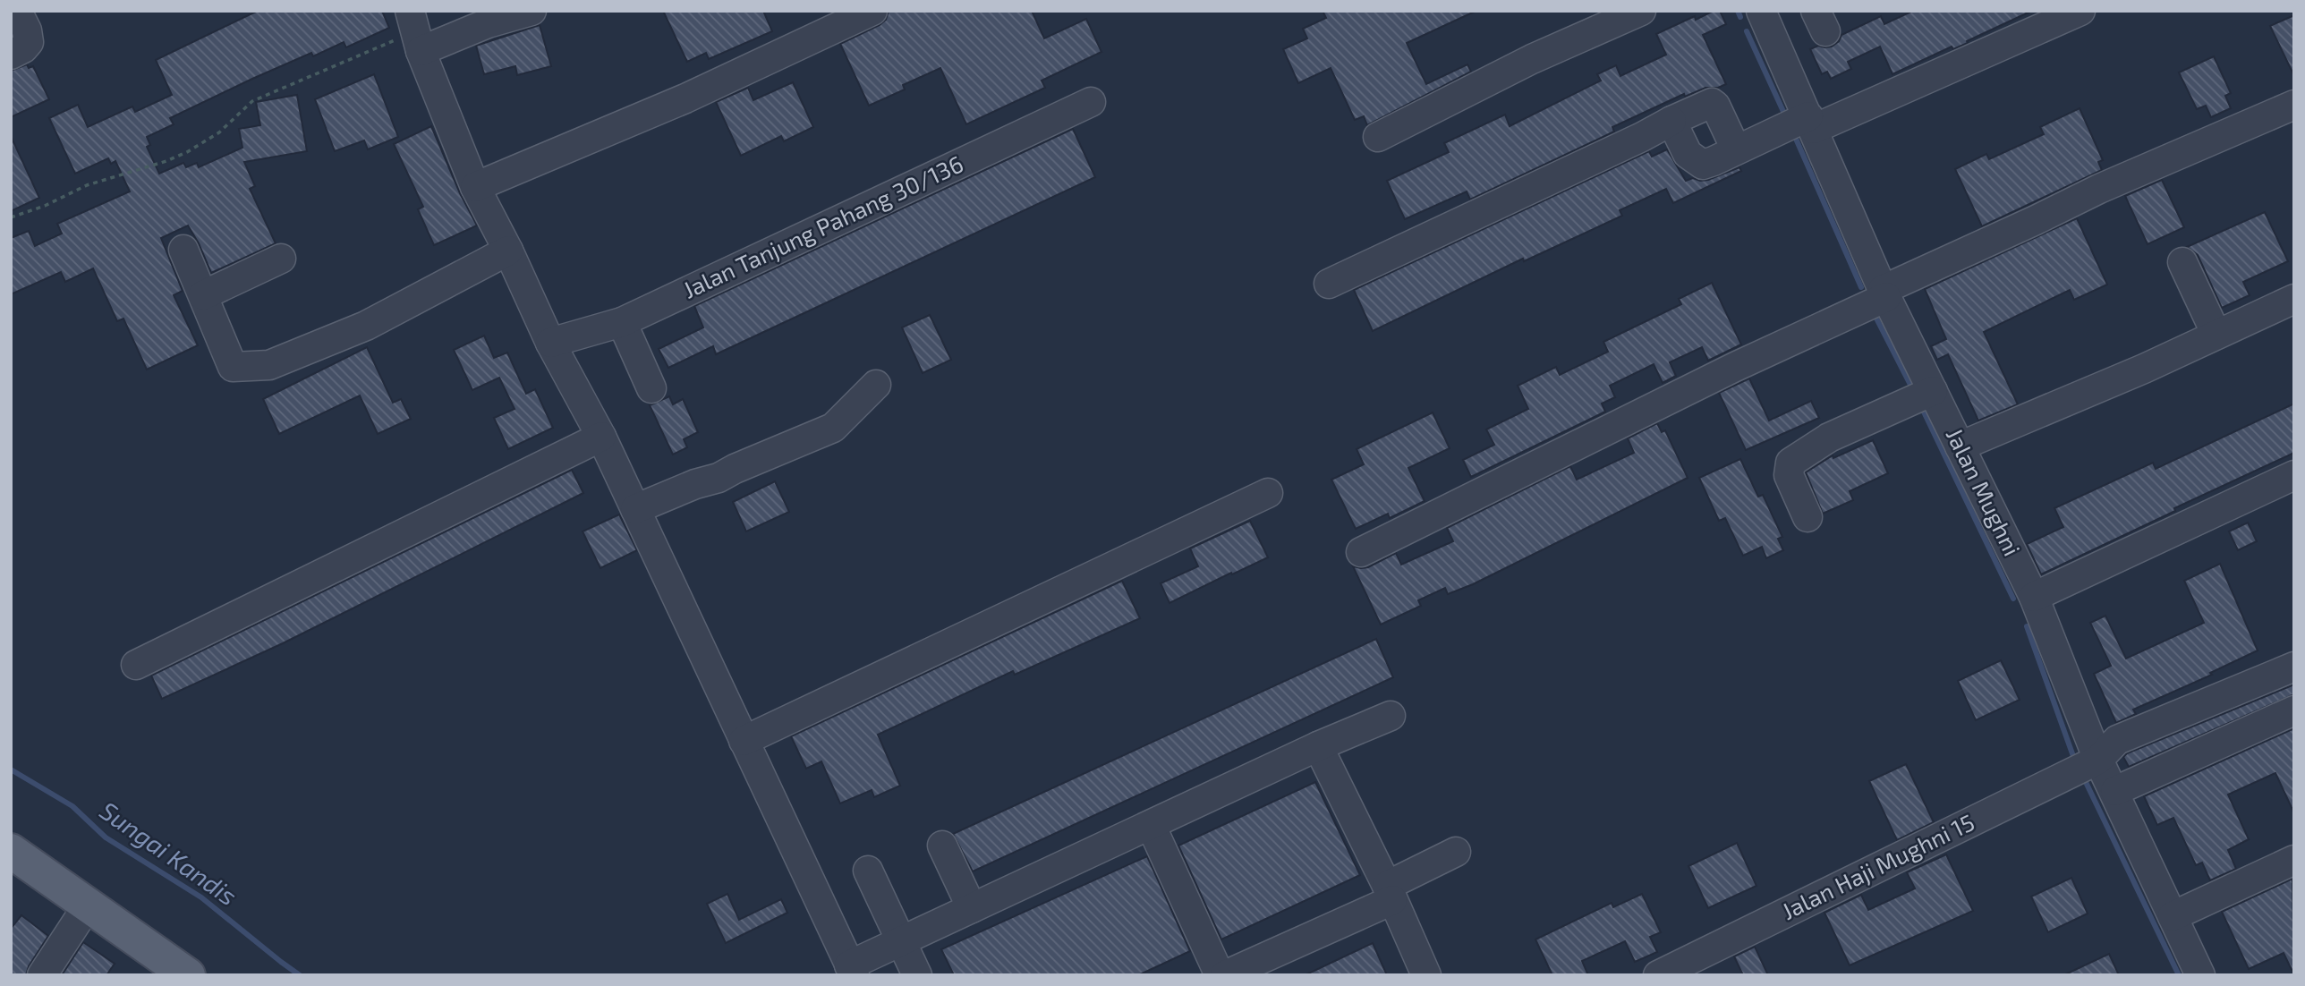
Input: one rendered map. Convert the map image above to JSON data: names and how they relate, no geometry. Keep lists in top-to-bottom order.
{
  "streets": {
    "street": ["Jalan Tanjung Pahang 30/136", "Jalan Mughni", "Jalan Haji Mughni 15"]
  },
  "crossings": [
    ["Jalan Mughni", "Jalan Haji Mughni 15"]
  ],
  "water": ["Sungai Kandis"]
}
